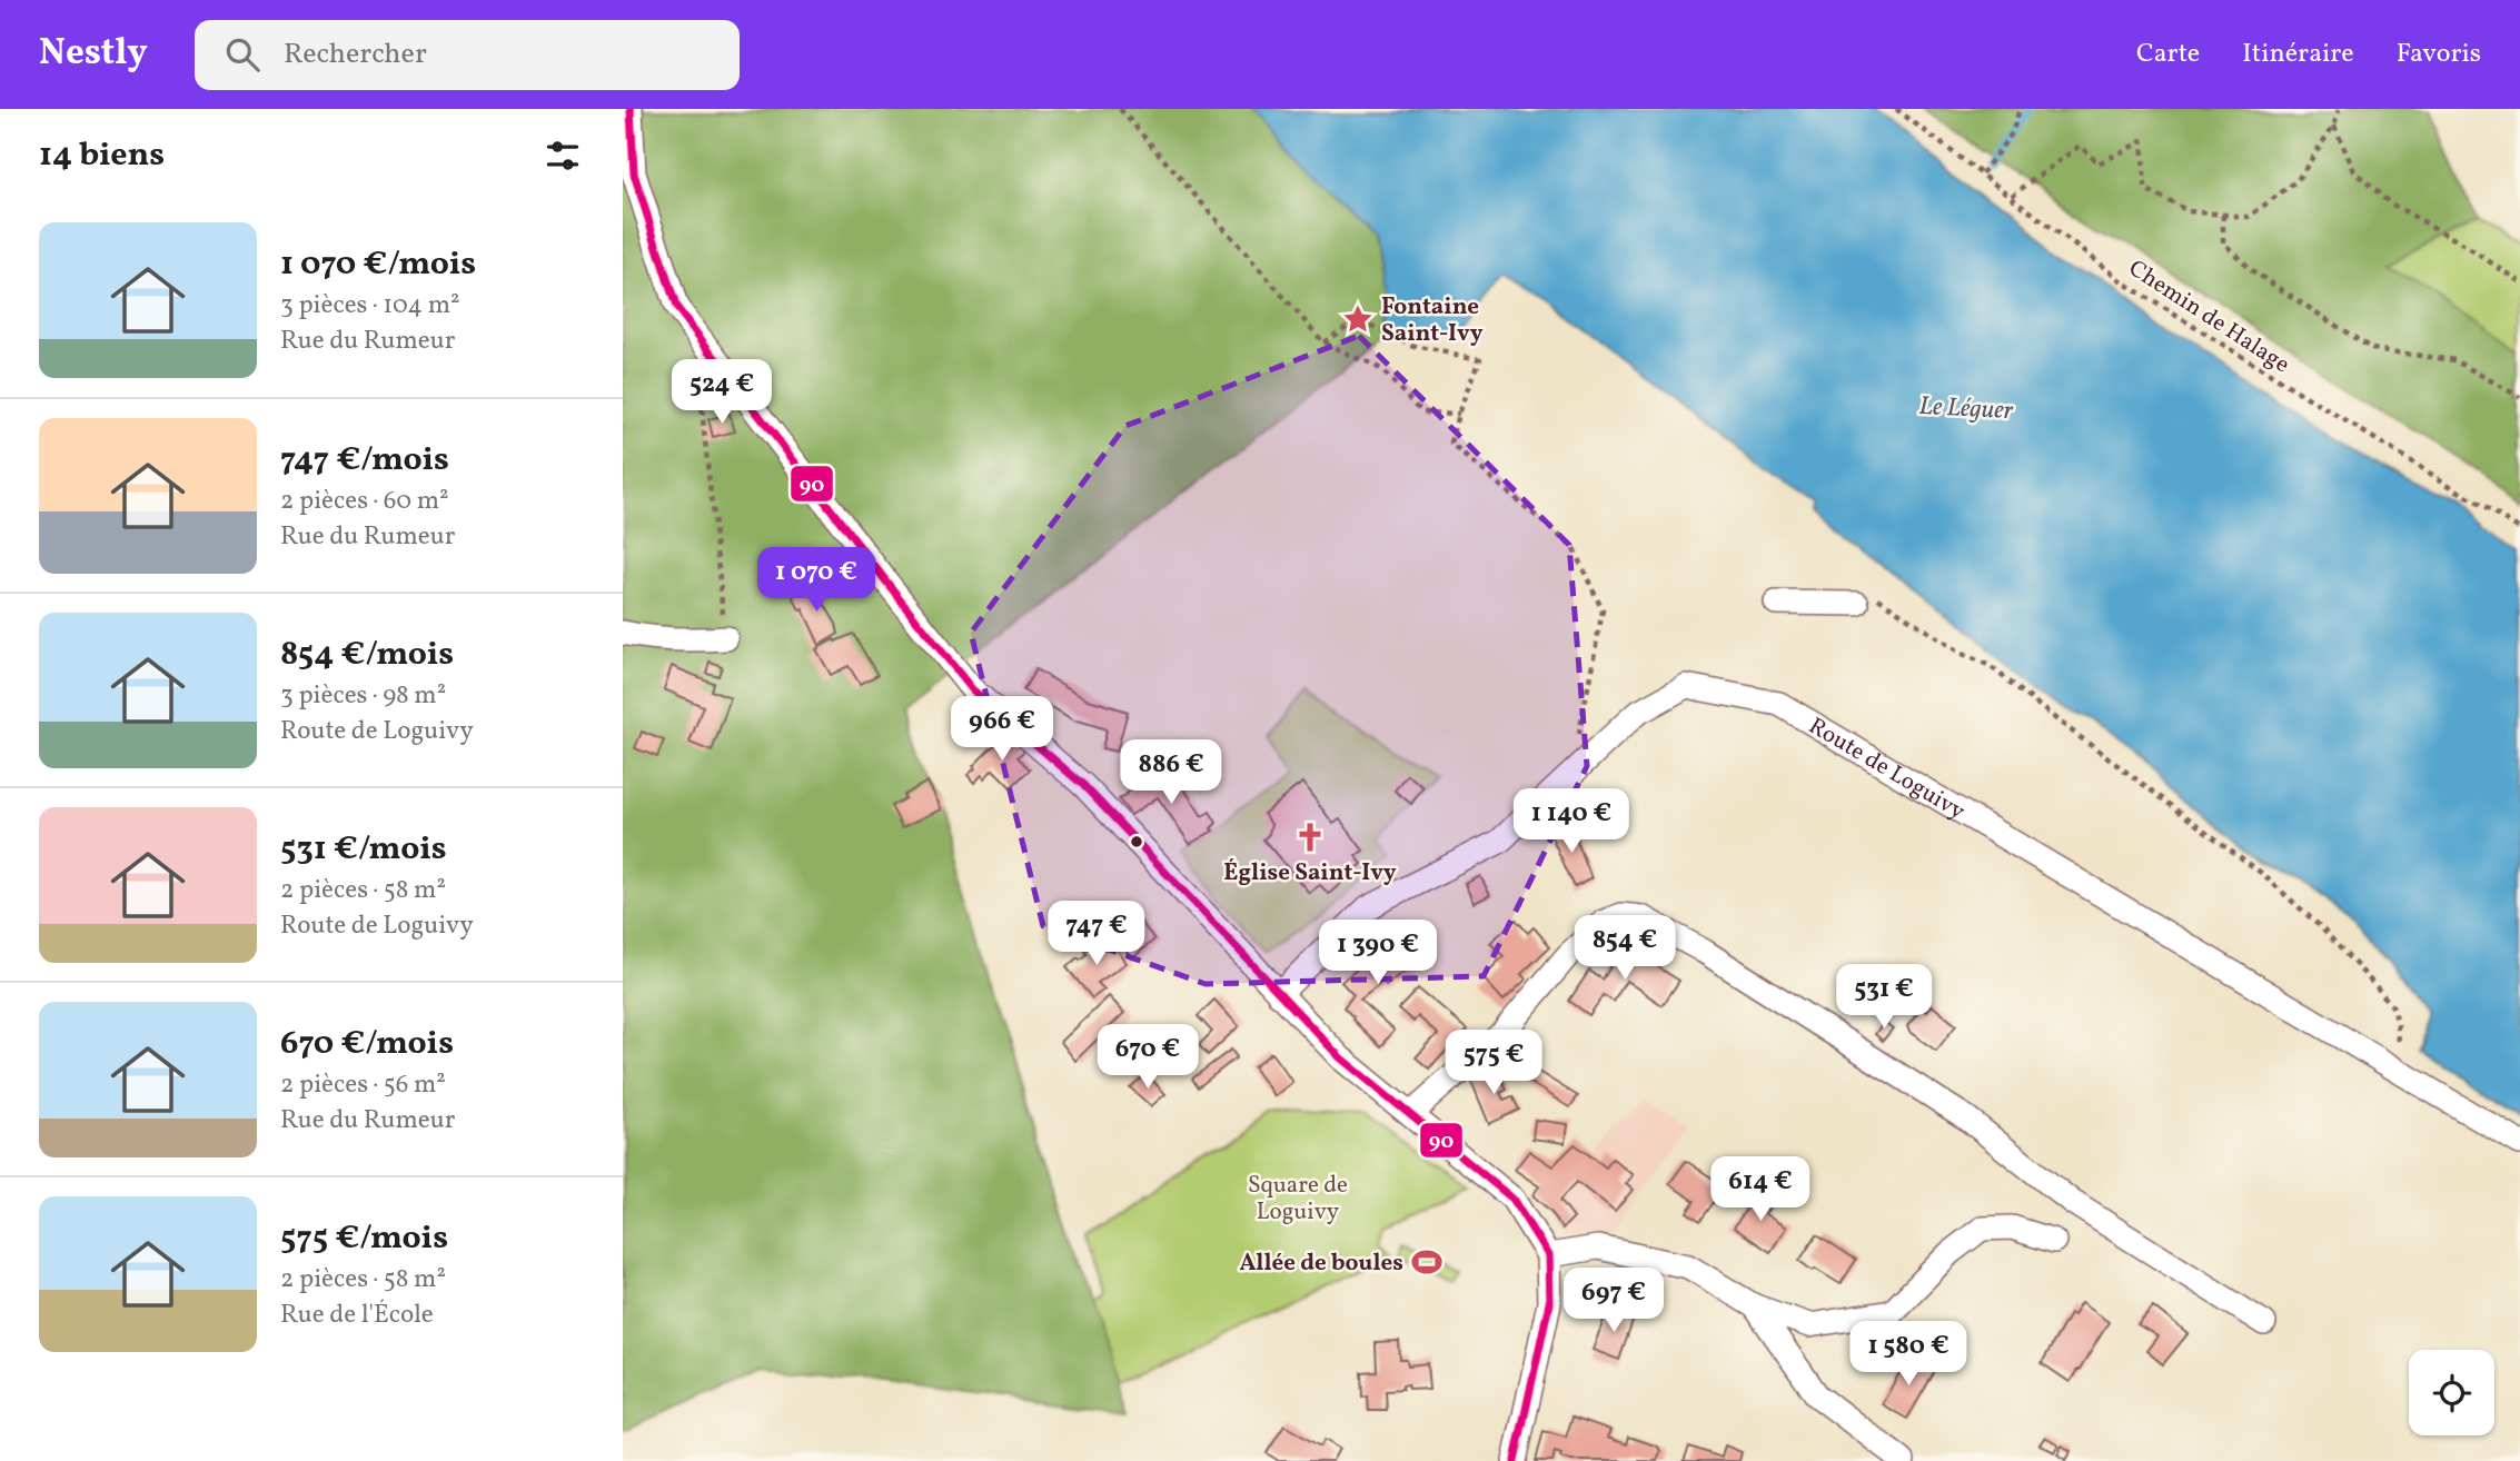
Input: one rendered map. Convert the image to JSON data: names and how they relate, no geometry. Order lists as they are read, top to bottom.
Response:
{
  "streets": {
    "street": ["Route de Loguivy"],
    "path": ["Chemin de Halage"]
  },
  "water": ["Le Léguer"],
  "parks": ["Square de Loguivy"],
  "places": {
    "place": ["Fontaine Saint-Ivy"],
    "church": ["Église Saint-Ivy"],
    "sports": ["Allée de boules"]
  },
  "lines": ["transit line 90"],
  "page": {
    "header": "Nestly",
    "search": "Rechercher",
    "nav": ["Carte", "Itinéraire", "Favoris"],
    "heading": "14 biens",
    "list": [
      {
        "name": "1 070 €/mois",
        "note": "3 pièces · 104 m² · Rue du Rumeur"
      },
      {
        "name": "747 €/mois",
        "note": "2 pièces · 60 m² · Rue du Rumeur"
      },
      {
        "name": "854 €/mois",
        "note": "3 pièces · 98 m² · Route de Loguivy"
      },
      {
        "name": "531 €/mois",
        "note": "2 pièces · 58 m² · Route de Loguivy"
      },
      {
        "name": "670 €/mois",
        "note": "2 pièces · 56 m² · Rue du Rumeur"
      },
      {
        "name": "575 €/mois",
        "note": "2 pièces · 58 m² · Rue de l'École"
      }
    ],
    "price": [
      "524 €",
      "1 070 €",
      "966 €",
      "886 €",
      "1 140 €",
      "747 €",
      "854 €",
      "1 390 €",
      "531 €",
      "670 €",
      "575 €",
      "614 €",
      "697 €",
      "1 580 €"
    ]
  }
}
